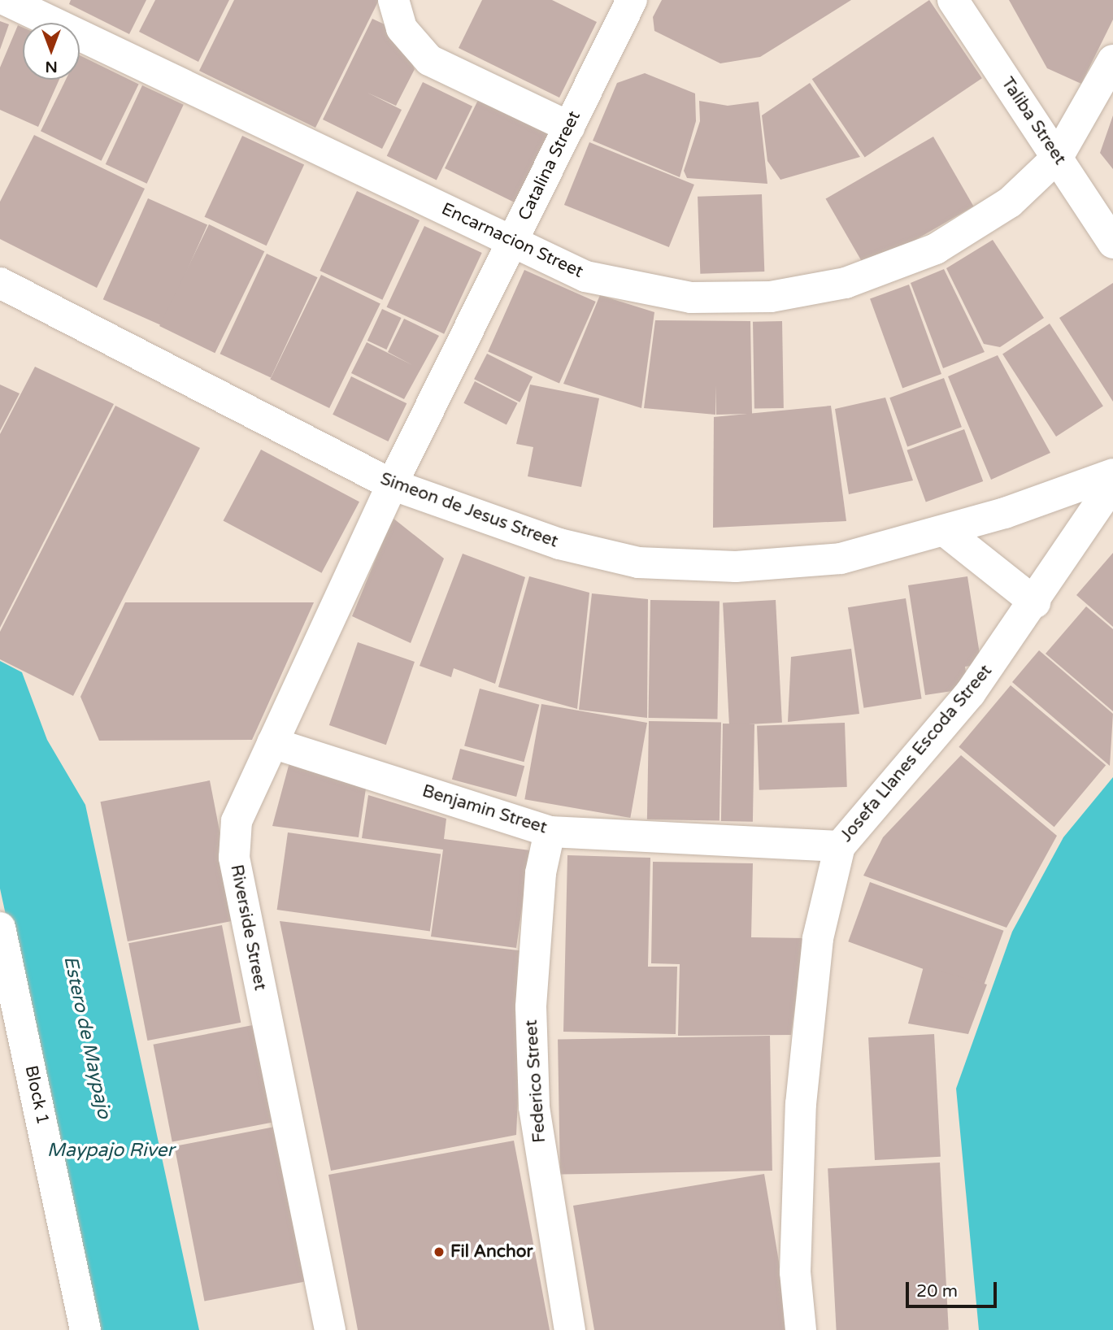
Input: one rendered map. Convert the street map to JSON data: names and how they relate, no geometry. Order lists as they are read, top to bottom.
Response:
{
  "streets": {
    "street": [
      "Taliba Street",
      "Catalina Street",
      "Encarnacion Street",
      "Simeon de Jesus Street",
      "Josefa Llanes Escoda Street",
      "Benjamin Street",
      "Riverside Street",
      "Federico Street",
      "Block 1"
    ]
  },
  "crossings": [
    ["Taliba Street", "Encarnacion Street"],
    ["Catalina Street", "Encarnacion Street"],
    ["Catalina Street", "Simeon de Jesus Street"],
    ["Catalina Street", "Riverside Street"],
    ["Simeon de Jesus Street", "Riverside Street"],
    ["Josefa Llanes Escoda Street", "Benjamin Street"],
    ["Benjamin Street", "Riverside Street"],
    ["Benjamin Street", "Federico Street"]
  ],
  "water": ["Estero de Maypajo", "Maypajo River"],
  "places": ["Fil Anchor"],
  "scale_bar": "20 m",
  "north": "bottom"
}
